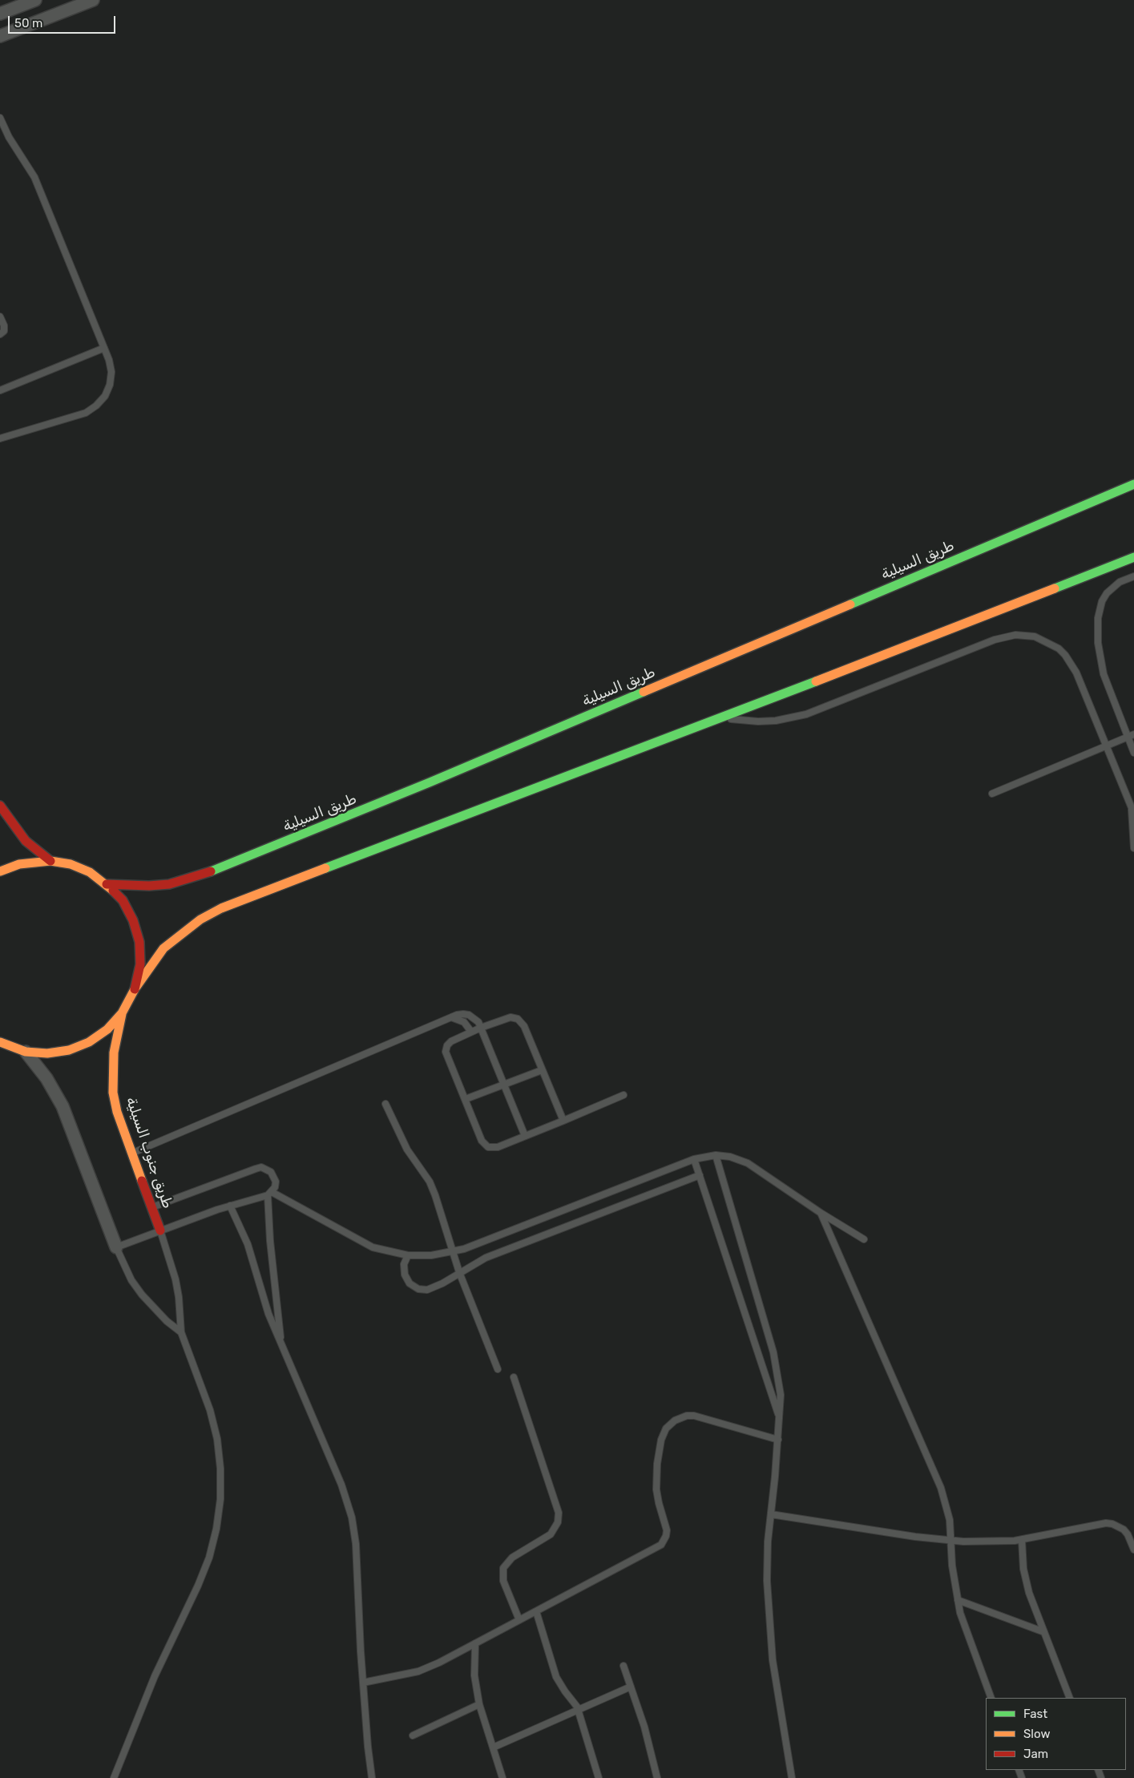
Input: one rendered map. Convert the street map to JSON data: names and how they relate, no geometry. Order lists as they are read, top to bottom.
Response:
{
  "streets": {
    "main road": ["طريق السيلية", "طريق جنوب السيلية"]
  },
  "legend": ["Fast", "Slow", "Jam"],
  "scale_bar": "50 m"
}
